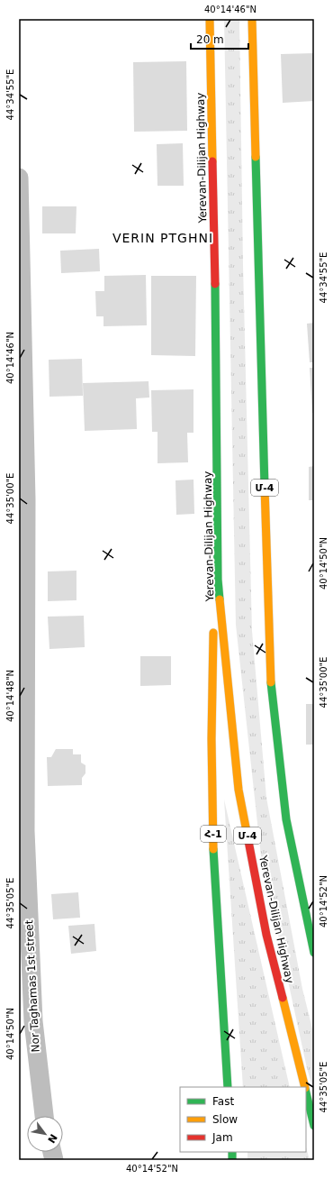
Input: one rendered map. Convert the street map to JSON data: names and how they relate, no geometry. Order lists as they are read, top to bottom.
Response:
{
  "streets": {
    "highway": ["Yerevan-Dilijan Highway", "Մ-4", "Հ-1"],
    "street": ["Nor Taghamas 1st street"]
  },
  "crossings": [
    ["Yerevan-Dilijan Highway", "Հ-1"]
  ],
  "districts": ["VERIN PTGHNI"],
  "legend": ["Fast", "Slow", "Jam"],
  "scale_bar": "20 m",
  "north": "bottom right",
  "coordinates": [
    "40°14'46\"N",
    "44°34'55\"E",
    "44°35'00\"E",
    "40°14'50\"N",
    "40°14'48\"N",
    "40°14'52\"N",
    "44°35'05\"E"
  ]
}
